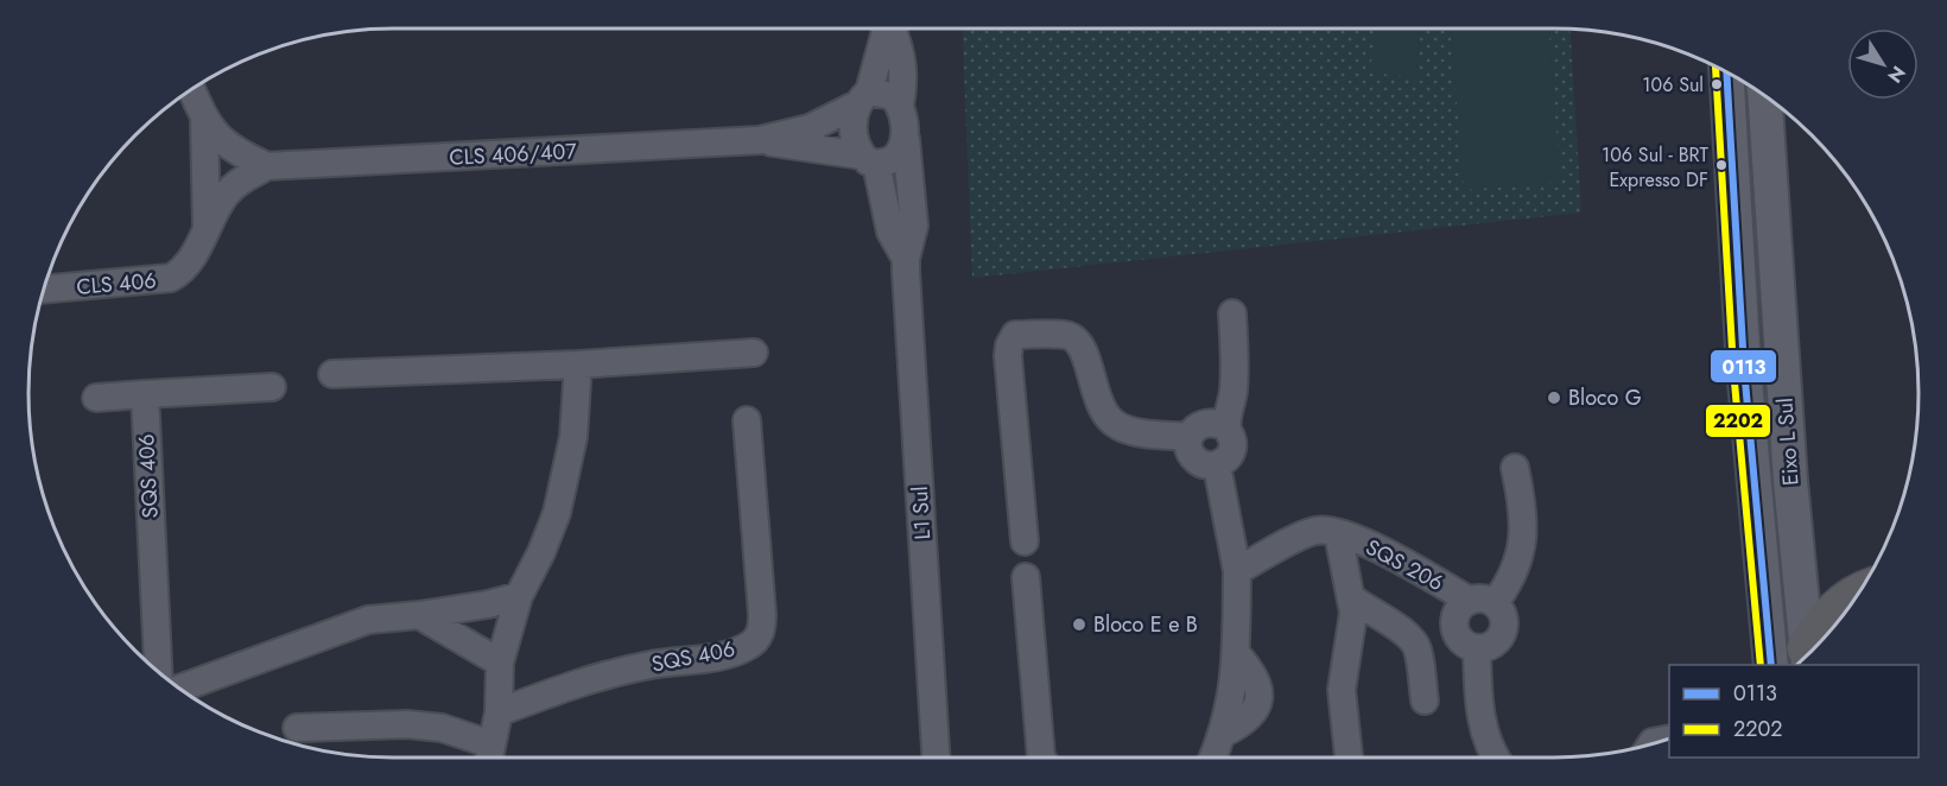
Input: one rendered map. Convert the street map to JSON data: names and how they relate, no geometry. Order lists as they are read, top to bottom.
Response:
{
  "streets": {
    "main road": ["Eixo L Sul"],
    "street": [
      "CLS 406/407",
      "CLS 406",
      "SQS 406",
      "L1 Sul",
      "SQS 206"
    ]
  },
  "crossings": [
    ["CLS 406/407", "CLS 406"],
    ["CLS 406/407", "L1 Sul"]
  ],
  "places": [
    "106 Sul",
    "106 Sul - BRT Expresso DF",
    "Bloco G",
    "Bloco E e B"
  ],
  "lines": ["transit line 2202", "transit line 0113"],
  "legend": ["0113", "2202"],
  "north": "bottom right"
}
